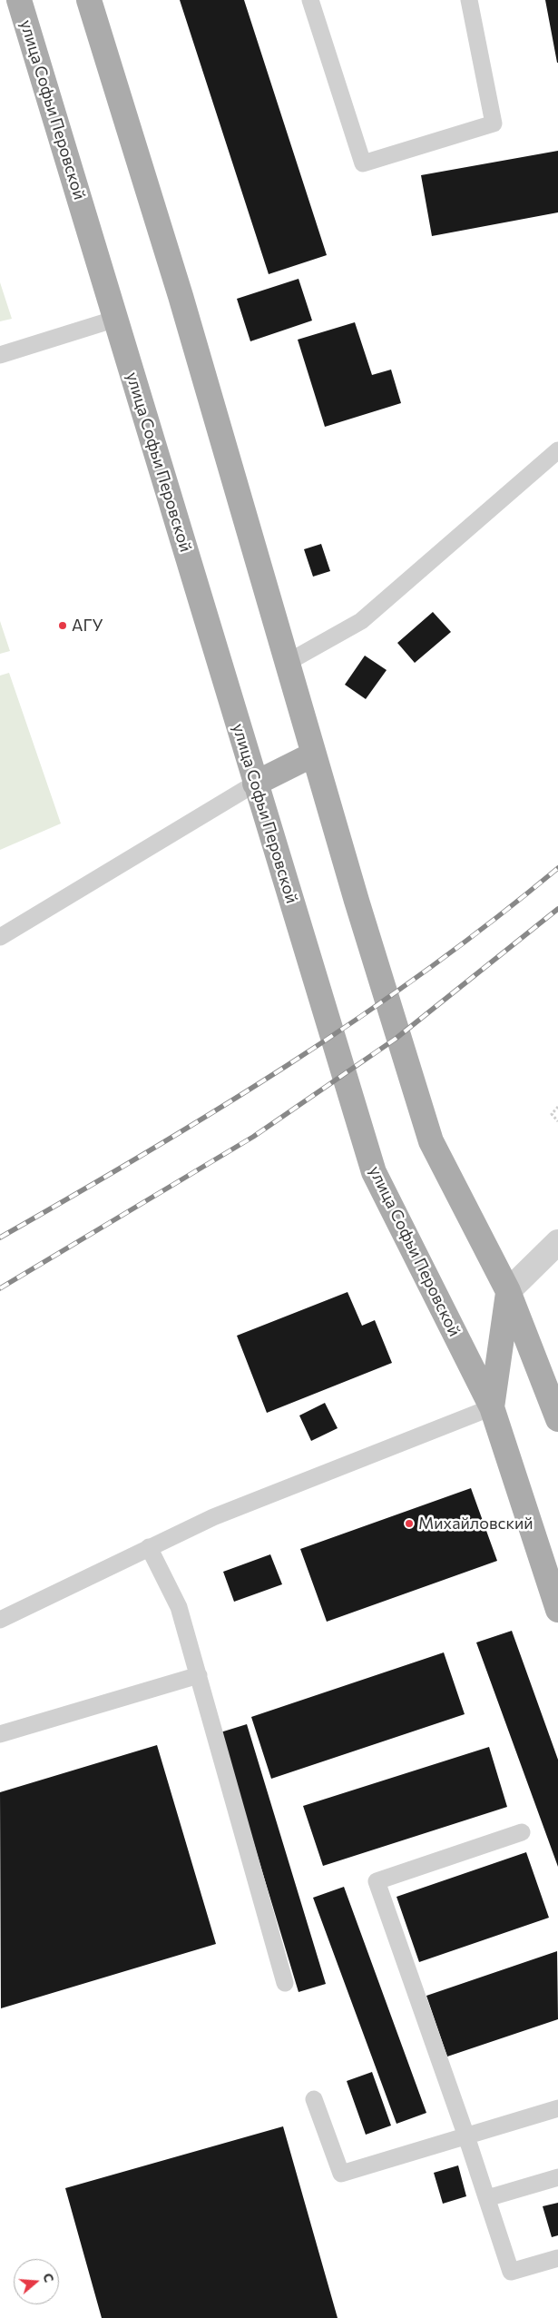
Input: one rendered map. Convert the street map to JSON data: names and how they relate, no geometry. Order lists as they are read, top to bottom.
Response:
{
  "streets": {
    "main road": ["улица Софьи Перовской"]
  },
  "places": ["АГУ", "Михайловский"],
  "north": "right"
}
